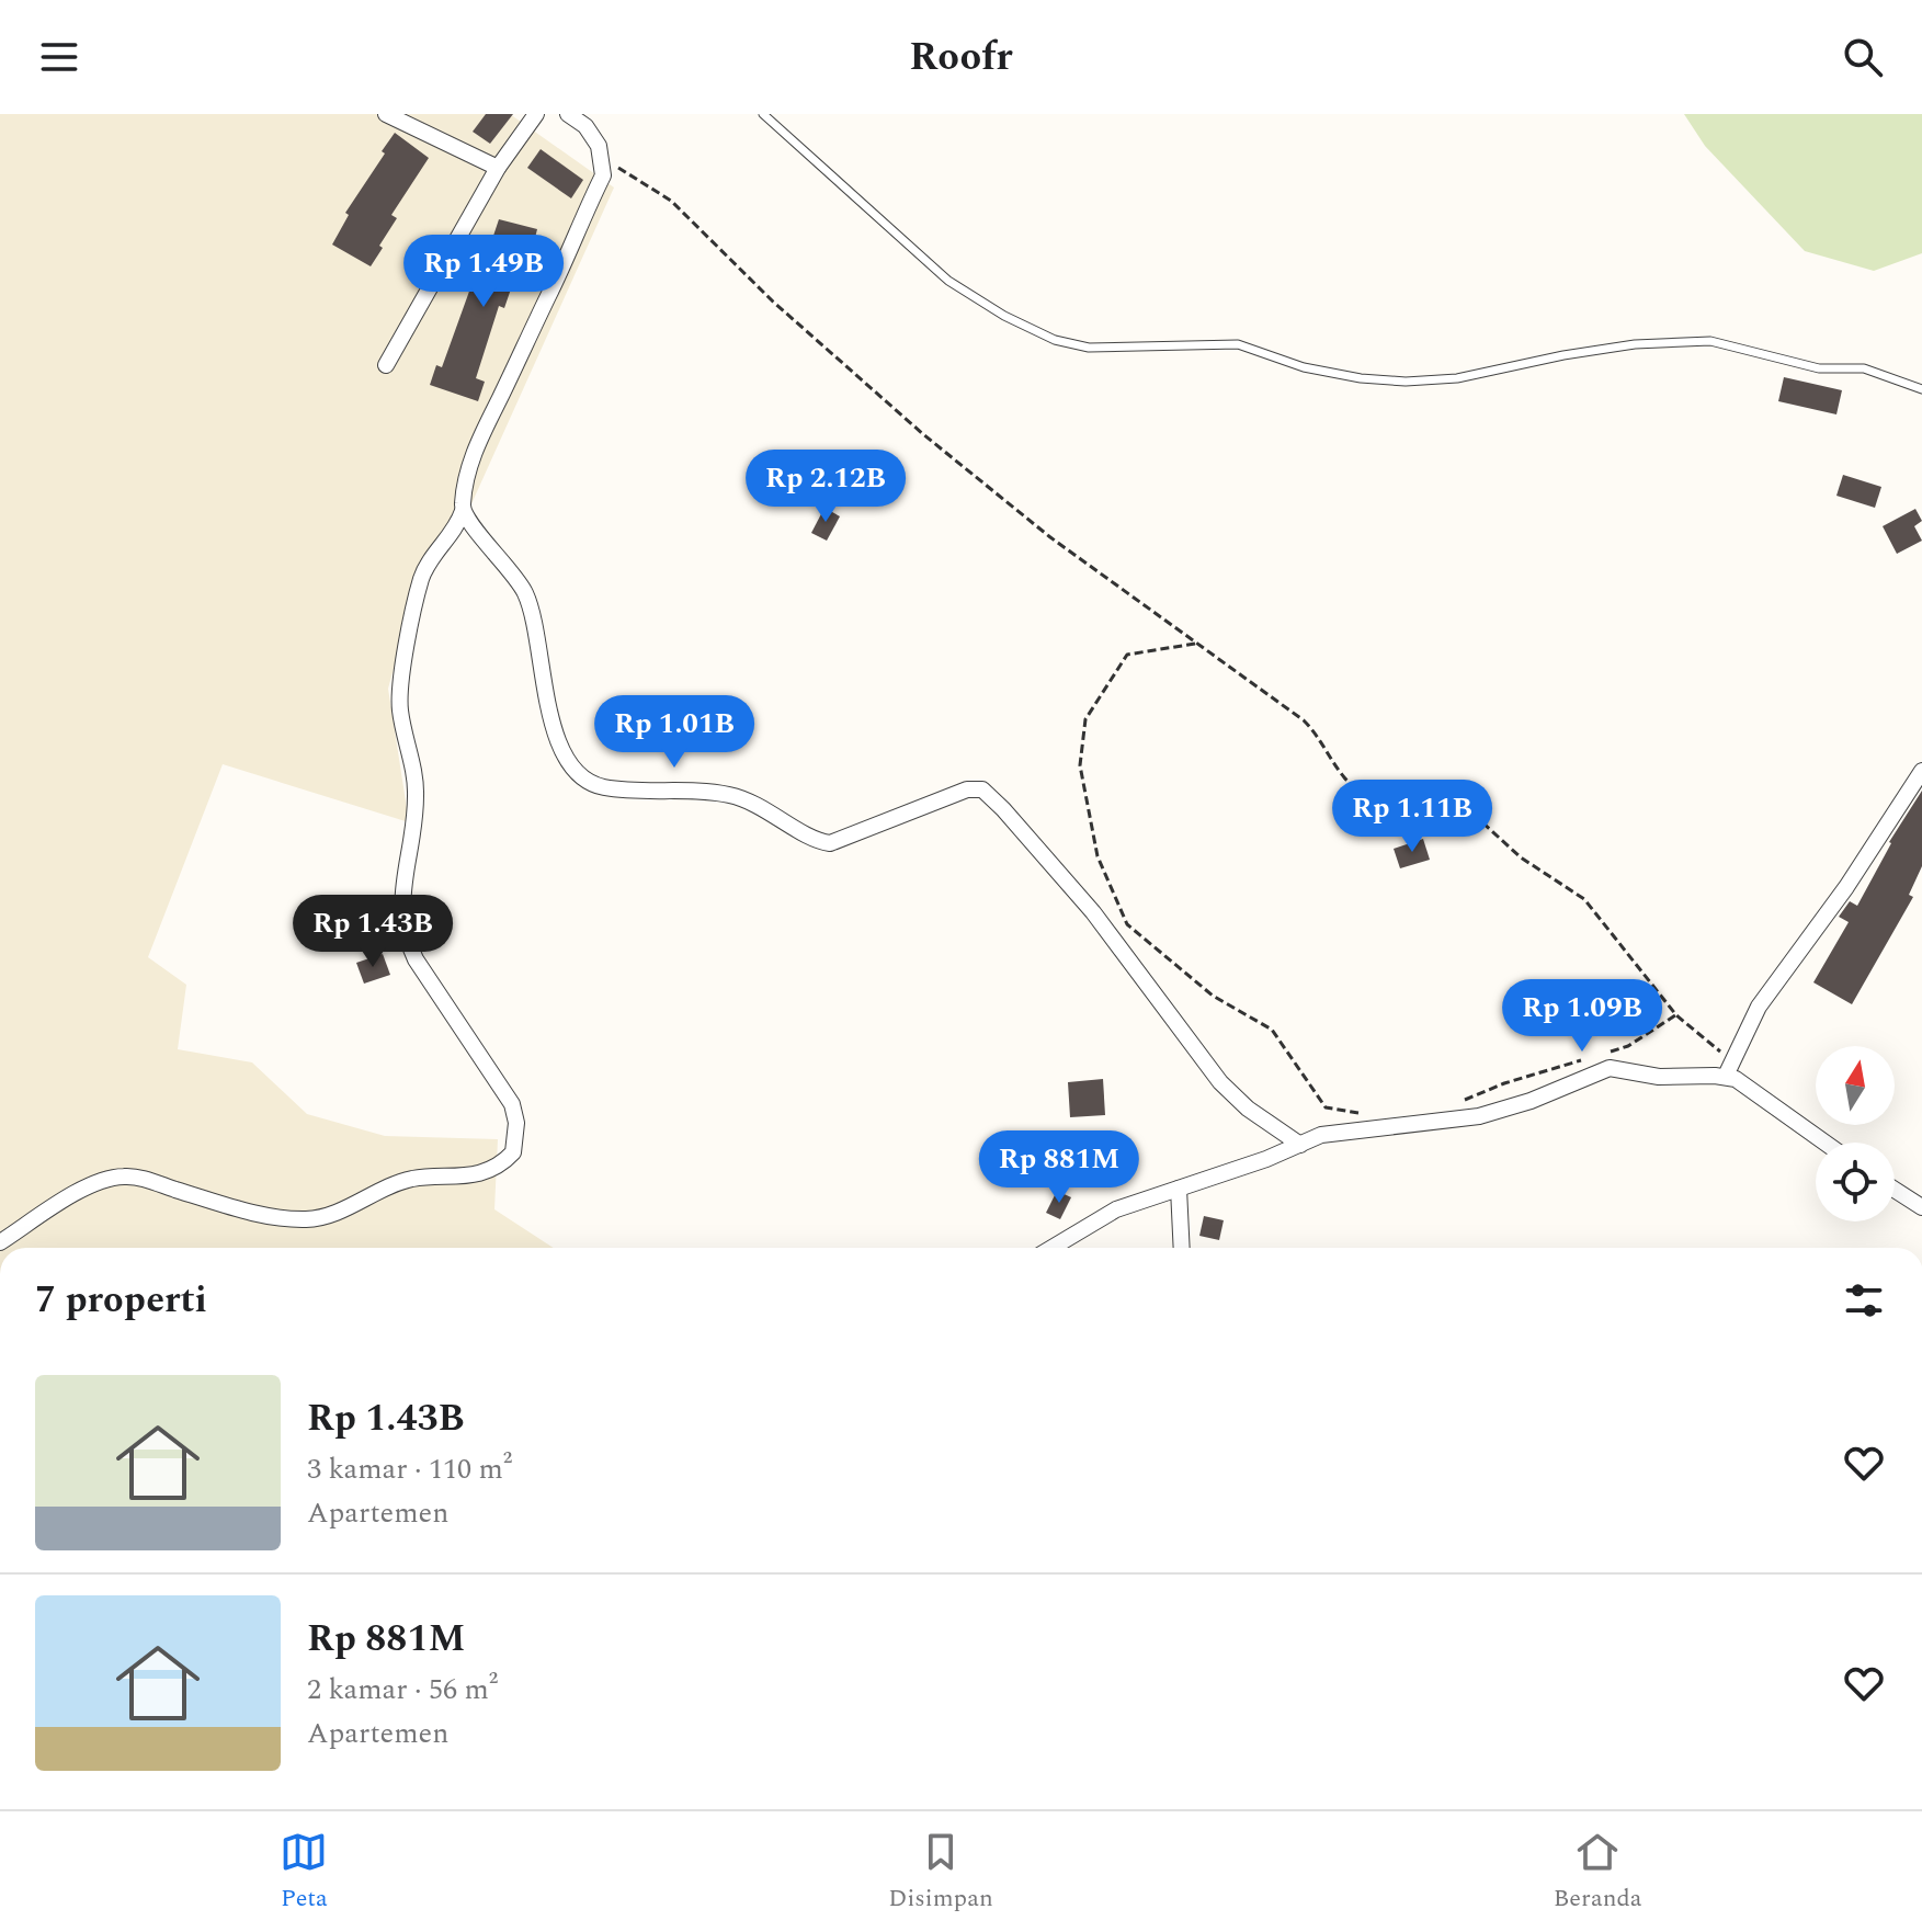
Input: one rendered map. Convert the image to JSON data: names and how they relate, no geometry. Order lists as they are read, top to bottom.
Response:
{
  "north": "top",
  "page": {
    "header": "Roofr",
    "price": [
      "Rp 1.49B",
      "Rp 2.12B",
      "Rp 1.01B",
      "Rp 1.11B",
      "Rp 1.43B",
      "Rp 1.09B",
      "Rp 881M"
    ],
    "heading": "7 properti",
    "list": [
      {
        "name": "Rp 1.43B",
        "note": "3 kamar · 110 m² · Apartemen"
      },
      {
        "name": "Rp 881M",
        "note": "2 kamar · 56 m² · Apartemen"
      }
    ],
    "tabs": ["Peta", "Disimpan", "Beranda"]
  }
}
